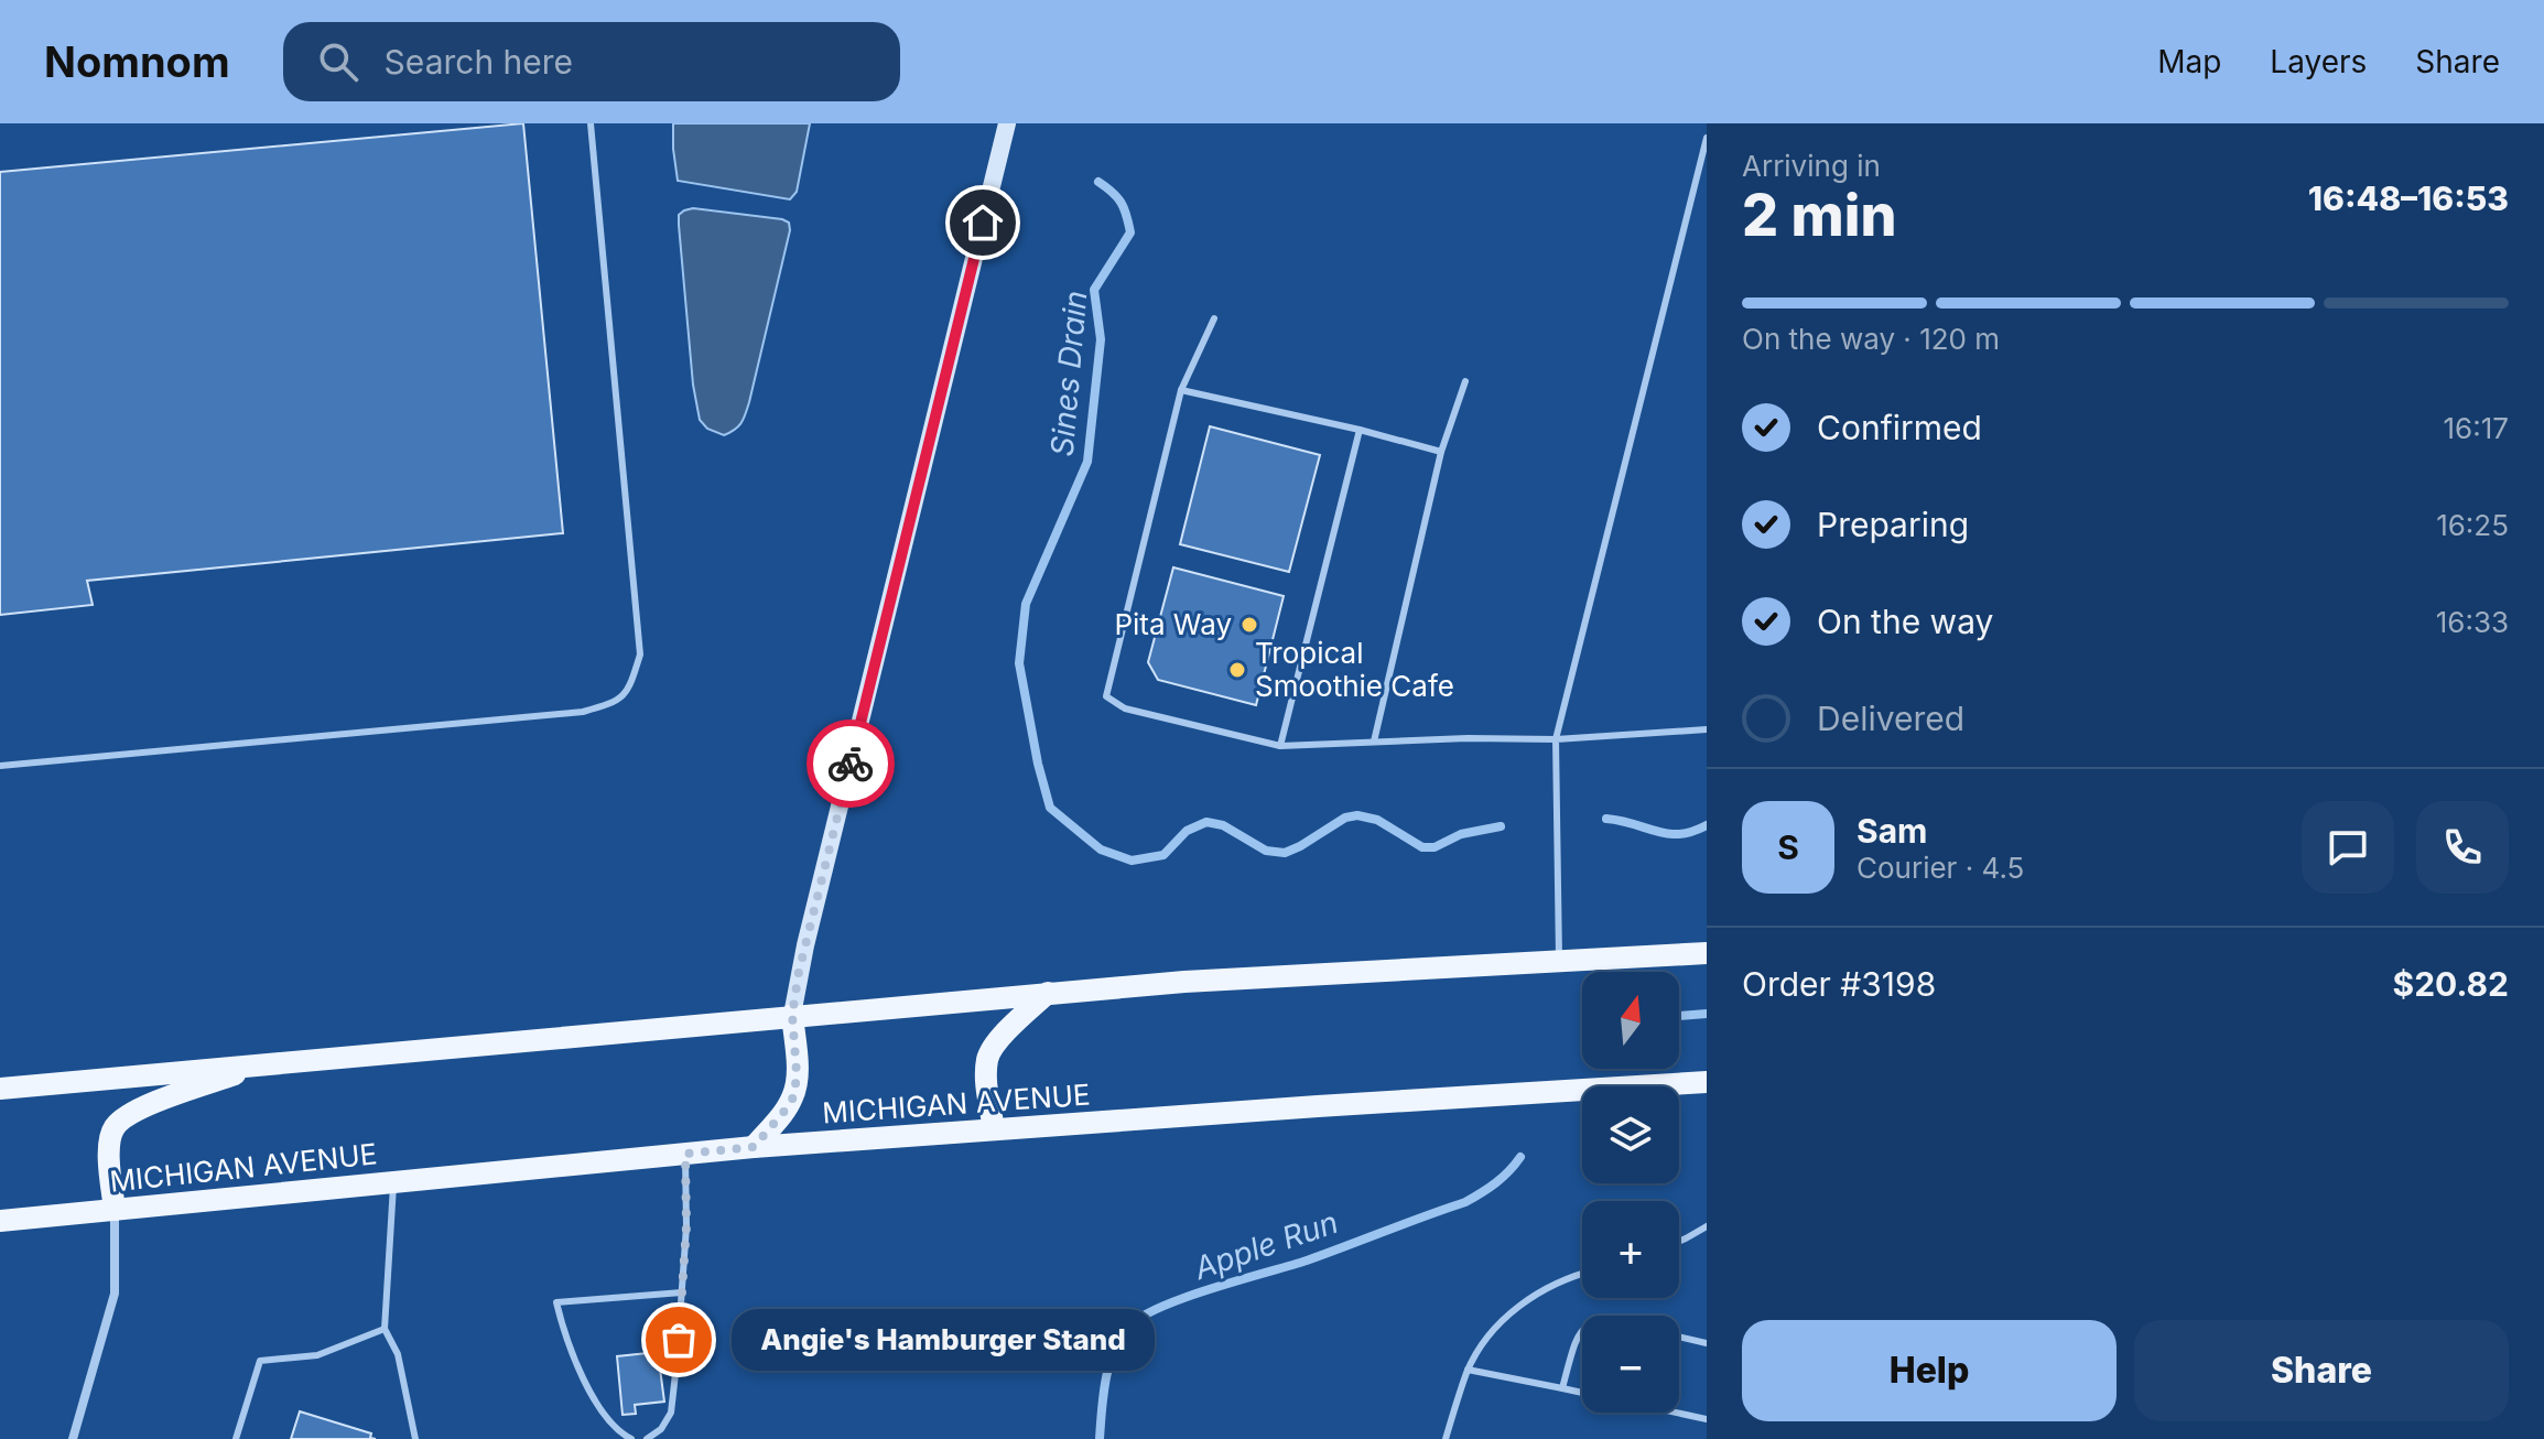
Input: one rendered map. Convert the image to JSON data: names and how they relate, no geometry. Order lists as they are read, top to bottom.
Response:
{
  "streets": {
    "main road": ["MICHIGAN AVENUE"]
  },
  "water": ["Sines Drain", "Apple Run"],
  "places": ["Pita Way", "Tropical Smoothie Cafe", "Angie's Hamburger Stand"],
  "north": "top",
  "page": {
    "header": "Nomnom",
    "search": "Search here",
    "nav": ["Map", "Layers", "Share"],
    "heading": ["2 min", "Arriving in", "16:48–16:53"],
    "panel": [
      "Sam",
      "Courier · 4.5",
      "Order #3198",
      "$20.82"
    ],
    "bar": "On the way · 120 m",
    "list": [
      ["Confirmed", "16:17"],
      ["Preparing", "16:25"],
      ["On the way", "16:33"],
      "Delivered"
    ],
    "round": "S",
    "map_buttons": ["+", "−"],
    "buttons": ["Help", "Share"],
    "bubble": "Angie's Hamburger Stand"
  }
}
